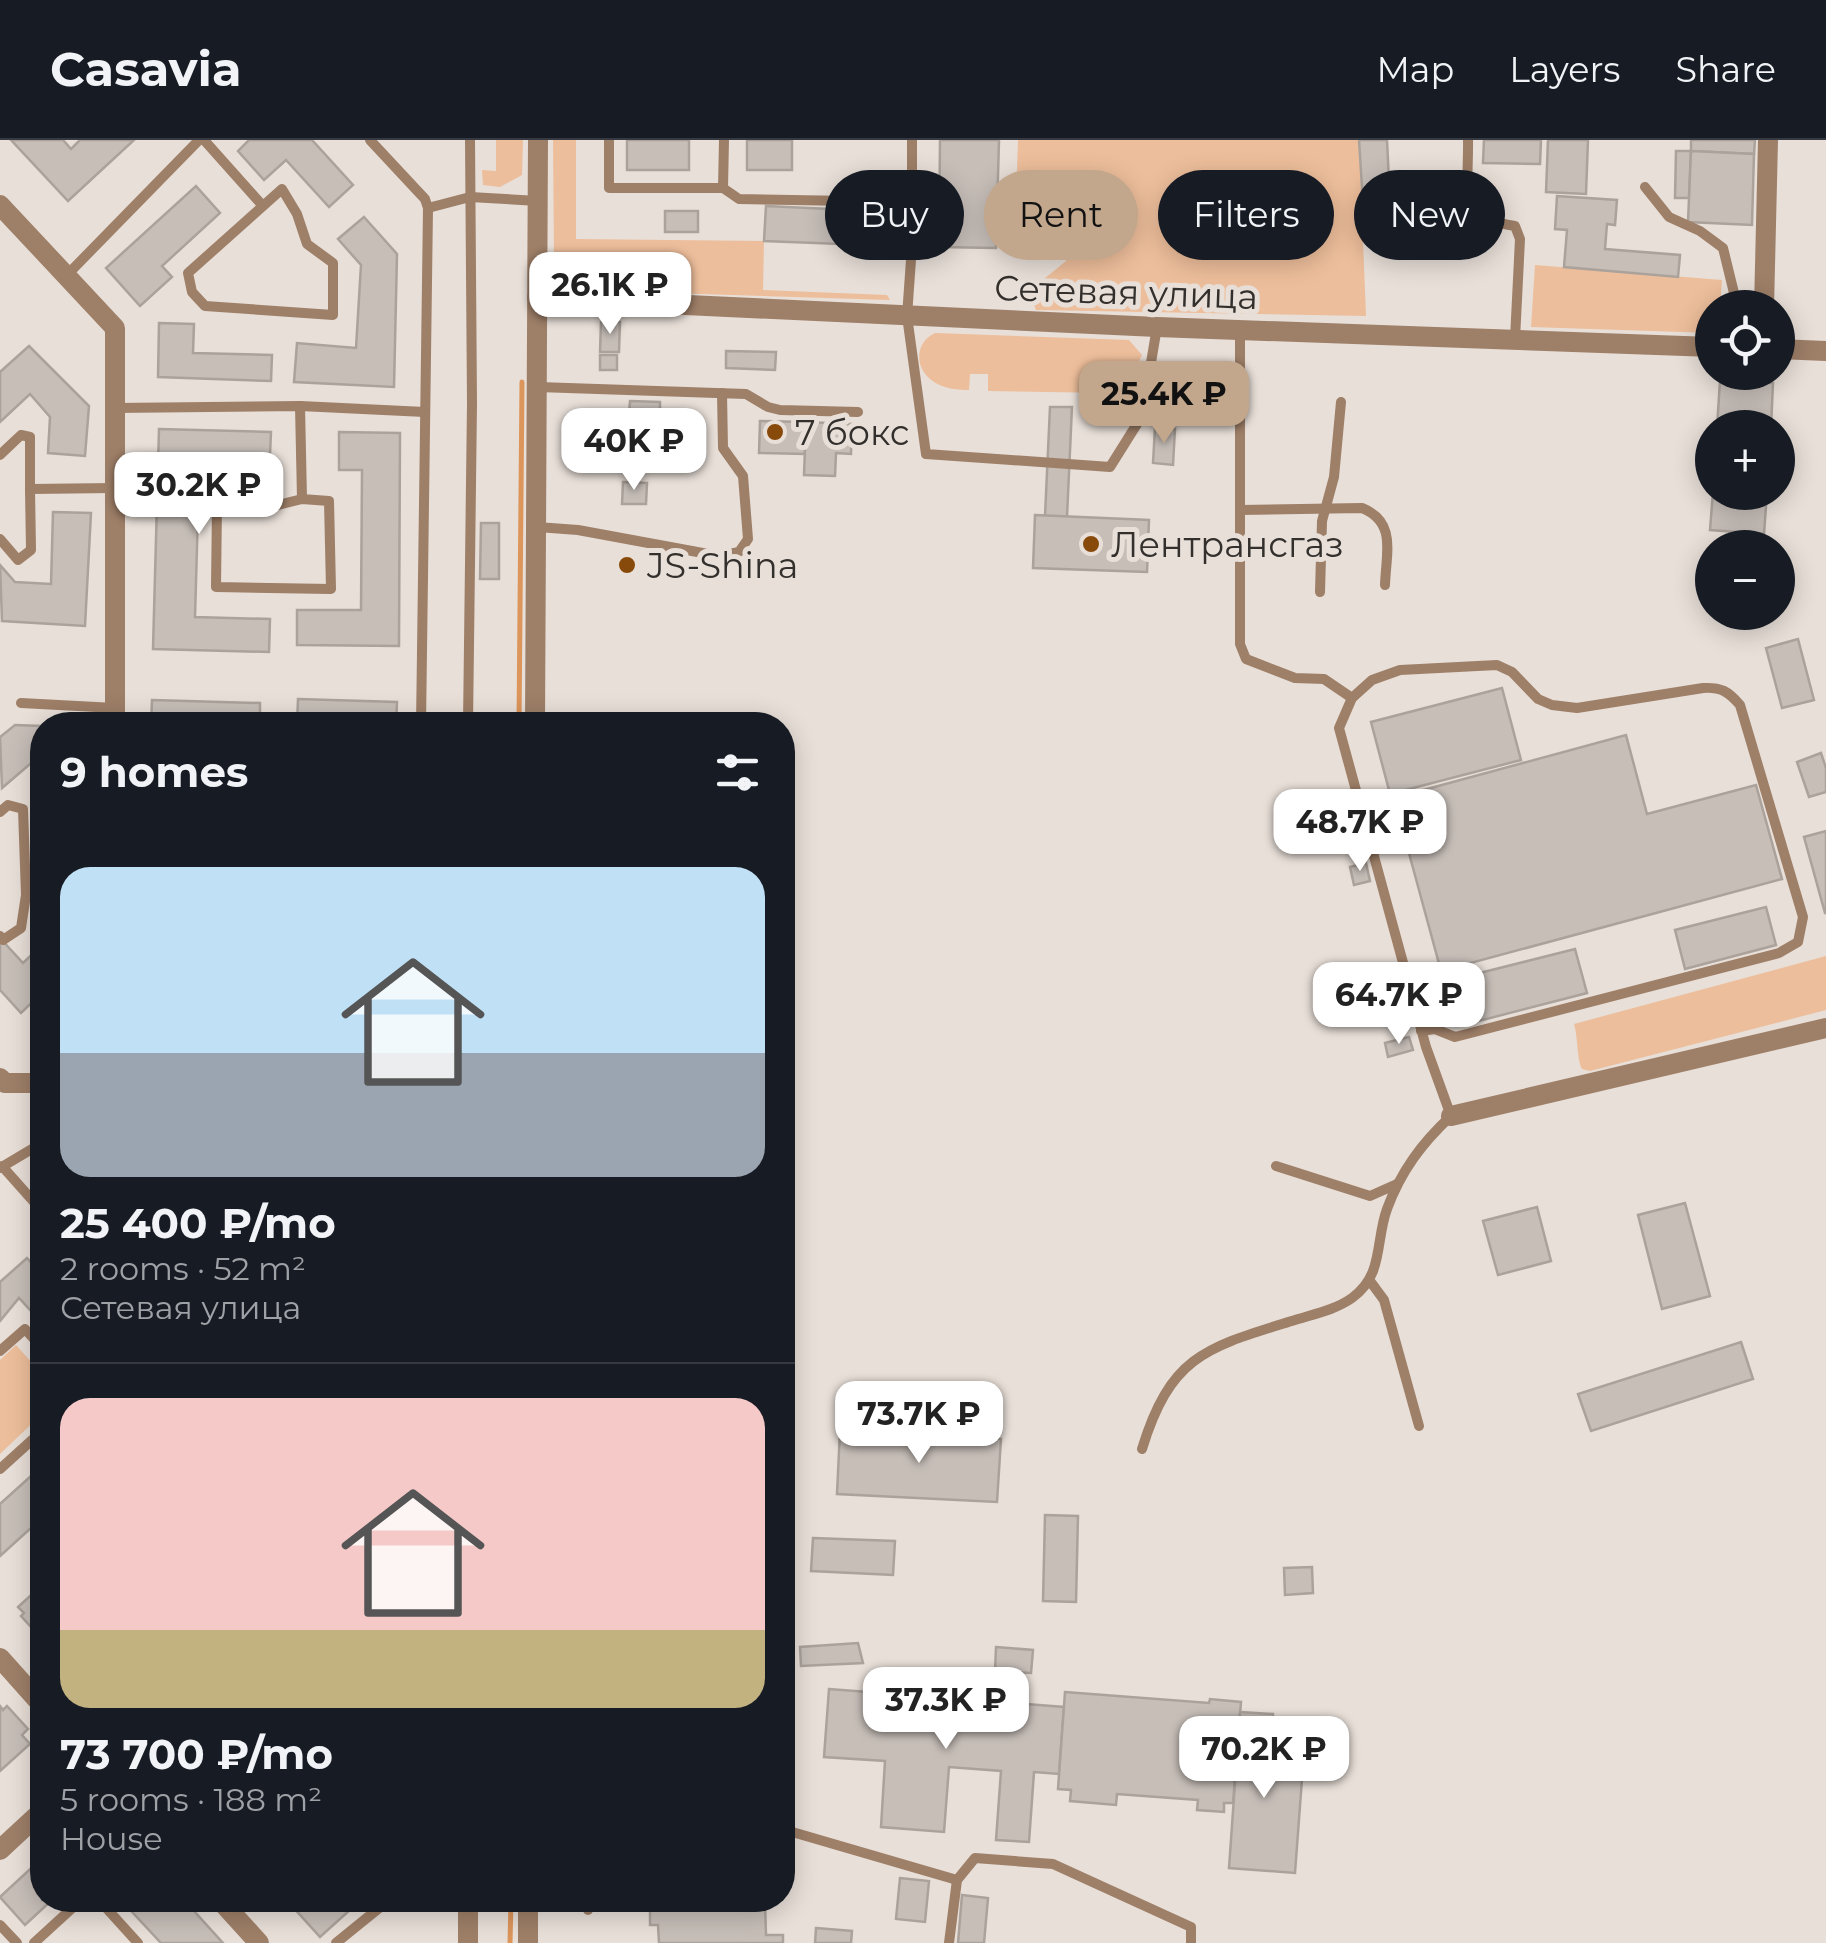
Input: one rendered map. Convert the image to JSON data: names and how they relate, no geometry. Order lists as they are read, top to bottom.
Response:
{
  "streets": {
    "street": ["Сетевая улица"]
  },
  "places": ["7 бокс", "Лентрансгаз", "JS-Shina"],
  "page": {
    "header": "Casavia",
    "nav": ["Map", "Layers", "Share"],
    "chip": [
      "Buy",
      "Rent",
      "Filters",
      "New"
    ],
    "price": [
      "26.1K ₽",
      "25.4K ₽",
      "40K ₽",
      "30.2K ₽",
      "48.7K ₽",
      "64.7K ₽",
      "73.7K ₽",
      "37.3K ₽",
      "70.2K ₽"
    ],
    "map_buttons": ["+", "−"],
    "heading": "9 homes",
    "list": [
      {
        "name": "25 400 ₽/mo",
        "note": "2 rooms · 52 m² · Сетевая улица"
      },
      {
        "name": "73 700 ₽/mo",
        "note": "5 rooms · 188 m² · House"
      }
    ]
  }
}
